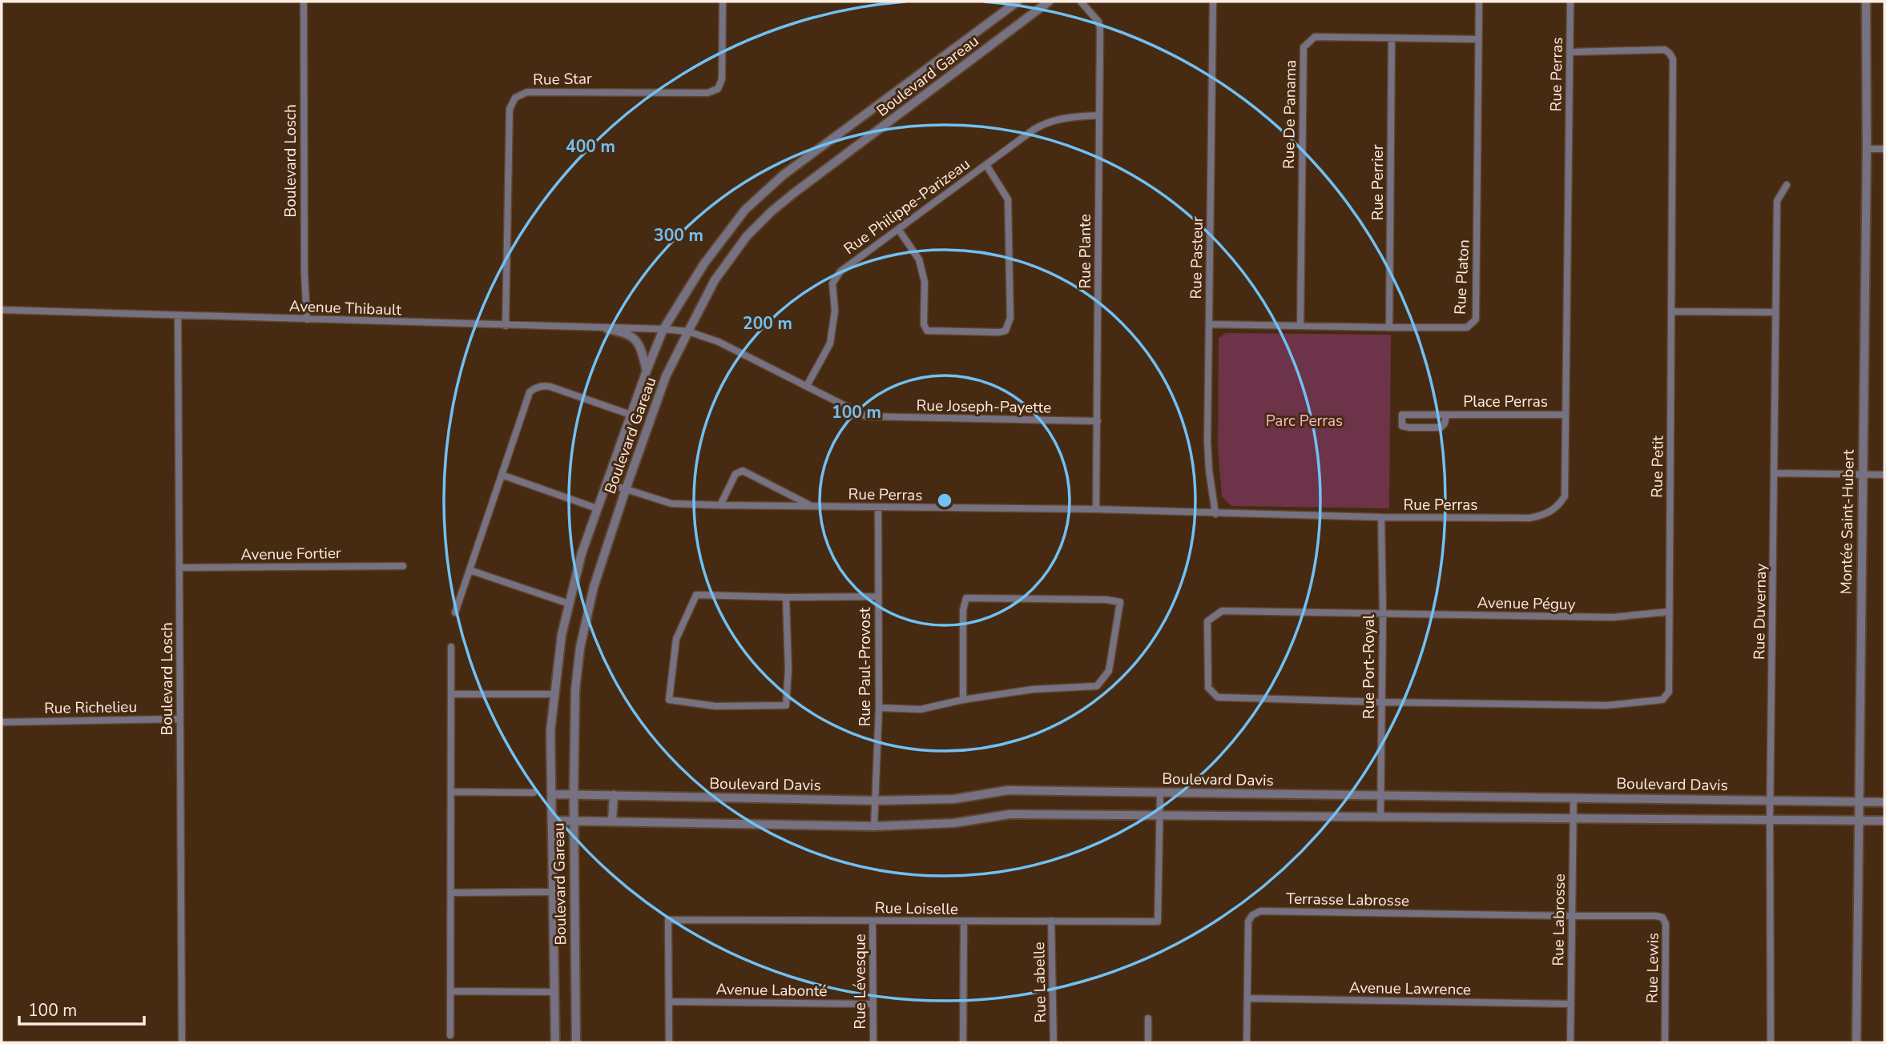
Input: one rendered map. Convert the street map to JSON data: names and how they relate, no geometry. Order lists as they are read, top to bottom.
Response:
{
  "streets": {
    "street": [
      "Rue Perras",
      "Boulevard Gareau",
      "Rue Star",
      "Rue De Panama",
      "Boulevard Losch",
      "Rue Perrier",
      "Rue Philippe-Parizeau",
      "Rue Plante",
      "Rue Pasteur",
      "Rue Platon",
      "Avenue Thibault",
      "Place Perras",
      "Rue Joseph-Payette",
      "Rue Petit",
      "Montée Saint-Hubert",
      "Avenue Fortier",
      "Avenue Péguy",
      "Rue Duvernay",
      "Rue Paul-Provost",
      "Rue Port-Royal",
      "Rue Richelieu",
      "Boulevard Davis",
      "Terrasse Labrosse",
      "Rue Loiselle",
      "Rue Labrosse",
      "Rue Lewis",
      "Rue Lévesque",
      "Rue Labelle",
      "Avenue Lawrence",
      "Avenue Labonté"
    ]
  },
  "crossings": [
    ["Rue Perras", "Boulevard Gareau"],
    ["Rue Perras", "Rue Plante"],
    ["Rue Perras", "Rue Pasteur"],
    ["Rue Perras", "Place Perras"],
    ["Rue Perras", "Rue Petit"],
    ["Rue Perras", "Rue Paul-Provost"],
    ["Rue Perras", "Rue Port-Royal"],
    ["Boulevard Gareau", "Avenue Thibault"],
    ["Boulevard Gareau", "Rue Joseph-Payette"],
    ["Boulevard Gareau", "Boulevard Davis"],
    ["Rue Star", "Avenue Thibault"],
    ["Rue De Panama", "Rue Perrier"],
    ["Rue De Panama", "Rue Platon"],
    ["Boulevard Losch", "Avenue Thibault"],
    ["Boulevard Losch", "Avenue Fortier"],
    ["Boulevard Losch", "Rue Richelieu"],
    ["Rue Perrier", "Rue Platon"],
    ["Rue Philippe-Parizeau", "Rue Plante"],
    ["Rue Philippe-Parizeau", "Rue Joseph-Payette"],
    ["Rue Plante", "Rue Joseph-Payette"],
    ["Rue Pasteur", "Rue Platon"],
    ["Avenue Thibault", "Rue Joseph-Payette"],
    ["Rue Petit", "Avenue Péguy"],
    ["Rue Petit", "Rue Port-Royal"],
    ["Montée Saint-Hubert", "Boulevard Davis"],
    ["Avenue Péguy", "Rue Port-Royal"],
    ["Rue Duvernay", "Boulevard Davis"],
    ["Rue Paul-Provost", "Boulevard Davis"],
    ["Rue Port-Royal", "Boulevard Davis"],
    ["Boulevard Davis", "Rue Loiselle"],
    ["Boulevard Davis", "Rue Labrosse"],
    ["Terrasse Labrosse", "Rue Labrosse"],
    ["Terrasse Labrosse", "Rue Lewis"],
    ["Terrasse Labrosse", "Avenue Lawrence"],
    ["Rue Loiselle", "Rue Lévesque"],
    ["Rue Loiselle", "Rue Labelle"],
    ["Rue Loiselle", "Avenue Labonté"],
    ["Rue Labrosse", "Rue Lewis"],
    ["Rue Labrosse", "Avenue Lawrence"],
    ["Rue Lévesque", "Avenue Labonté"]
  ],
  "parks": ["Parc Perras"],
  "scale_bar": "100 m",
  "rings": [
    "400 m",
    "300 m",
    "200 m",
    "100 m"
  ]
}
